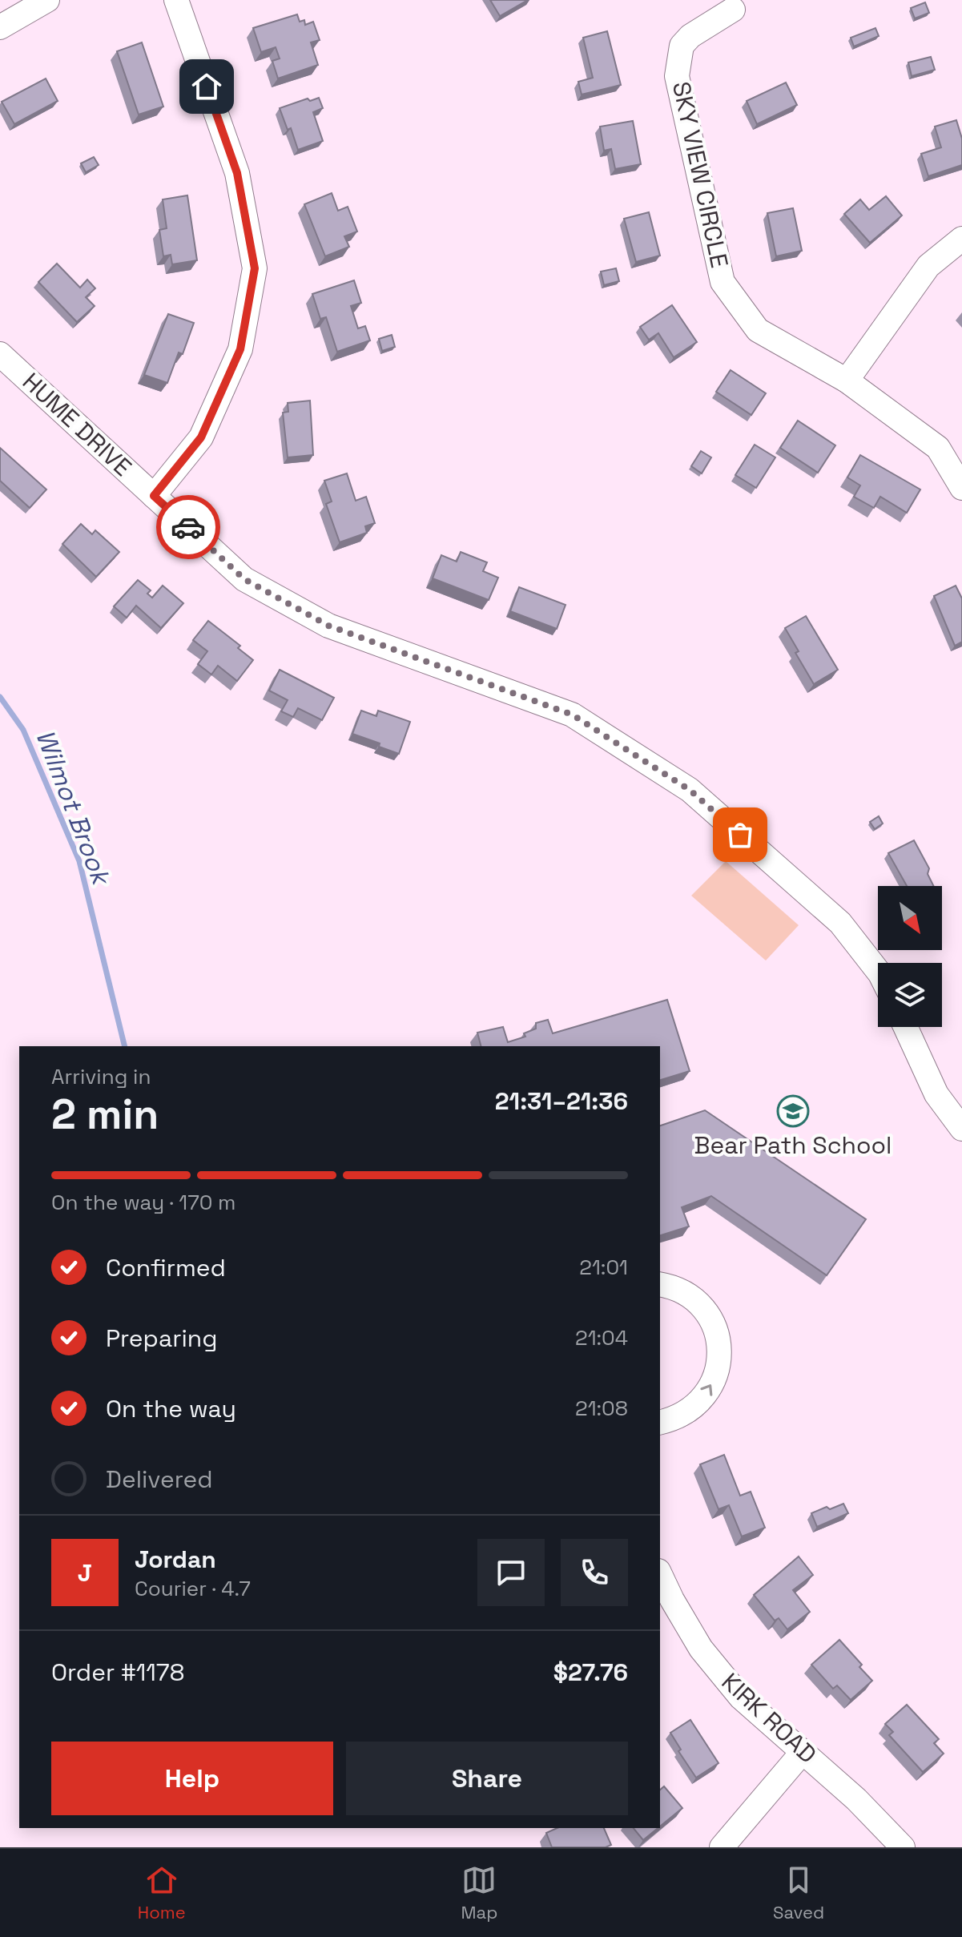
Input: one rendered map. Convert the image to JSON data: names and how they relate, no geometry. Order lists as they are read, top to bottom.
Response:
{
  "streets": {
    "street": ["SKY VIEW CIRCLE", "HUME DRIVE", "KIRK ROAD"]
  },
  "water": ["Wilmot Brook"],
  "places": {
    "school or university": ["Bear Path School"]
  },
  "north": "bottom right",
  "page": {
    "heading": ["2 min", "Arriving in", "21:31–21:36"],
    "panel": [
      "Jordan",
      "Courier · 4.7",
      "Order #1178",
      "$27.76"
    ],
    "bar": "On the way · 170 m",
    "list": [
      ["Confirmed", "21:01"],
      ["Preparing", "21:04"],
      ["On the way", "21:08"],
      "Delivered"
    ],
    "round": "J",
    "buttons": ["Help", "Share"],
    "tabs": ["Home", "Map", "Saved"]
  }
}
